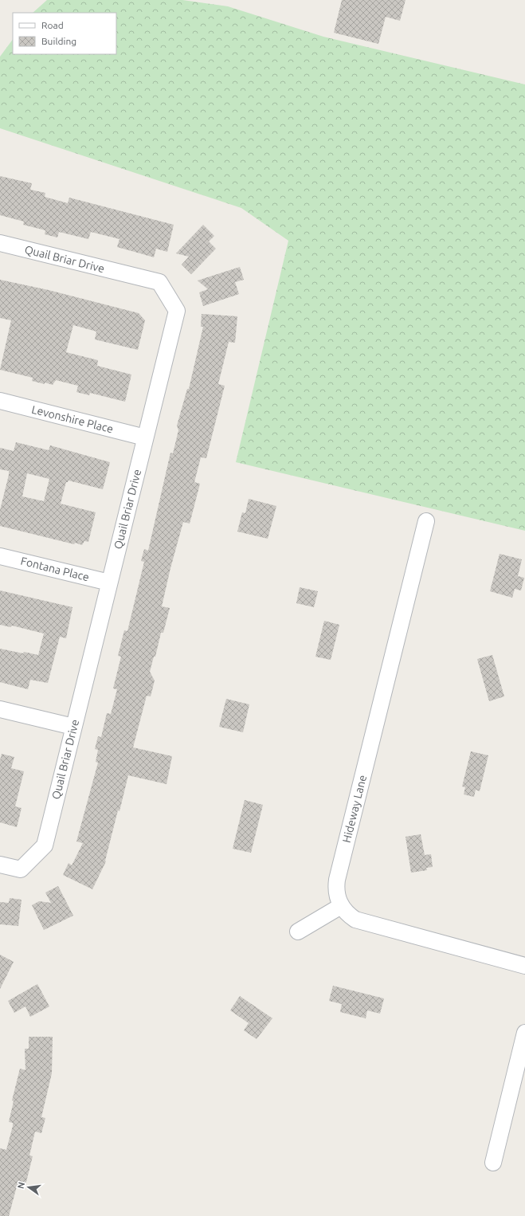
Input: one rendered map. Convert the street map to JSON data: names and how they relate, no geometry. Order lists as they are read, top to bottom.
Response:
{
  "streets": {
    "street": [
      "Quail Briar Drive",
      "Levonshire Place",
      "Fontana Place",
      "Hideway Lane"
    ]
  },
  "crossings": [
    ["Quail Briar Drive", "Levonshire Place"],
    ["Quail Briar Drive", "Fontana Place"]
  ],
  "legend": ["Road", "Building"],
  "north": "left"
}
